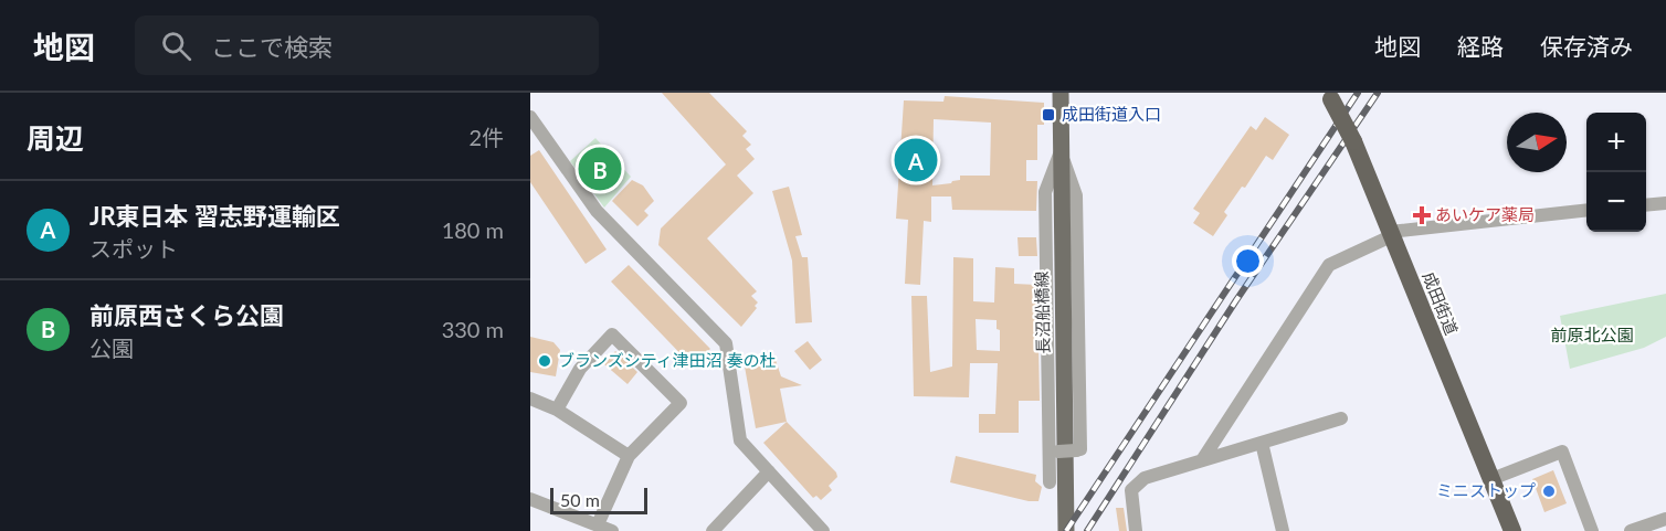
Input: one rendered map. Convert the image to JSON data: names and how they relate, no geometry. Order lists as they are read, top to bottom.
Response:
{
  "streets": {
    "highway": ["成田街道"],
    "main road": ["長沼船橋線"]
  },
  "parks": ["前原北公園"],
  "places": {
    "transit": ["成田街道入口"],
    "health": ["あいケア薬局"],
    "other": ["ブランズシティ津田沼 奏の杜", "ミニストップ"]
  },
  "scale_bar": "50 m",
  "north": "right",
  "page": {
    "header": "地図",
    "search": "ここで検索",
    "nav": ["地図", "経路", "保存済み"],
    "heading": ["周辺", "2件"],
    "map_buttons": ["+", "−"],
    "pins": ["A", "B"],
    "list": [
      {
        "mark": "A",
        "name": "JR東日本 習志野運輸区",
        "note": "スポット",
        "value": "180 m"
      },
      {
        "mark": "B",
        "name": "前原西さくら公園",
        "note": "公園",
        "value": "330 m"
      }
    ],
    "scale": "50 m"
  }
}
